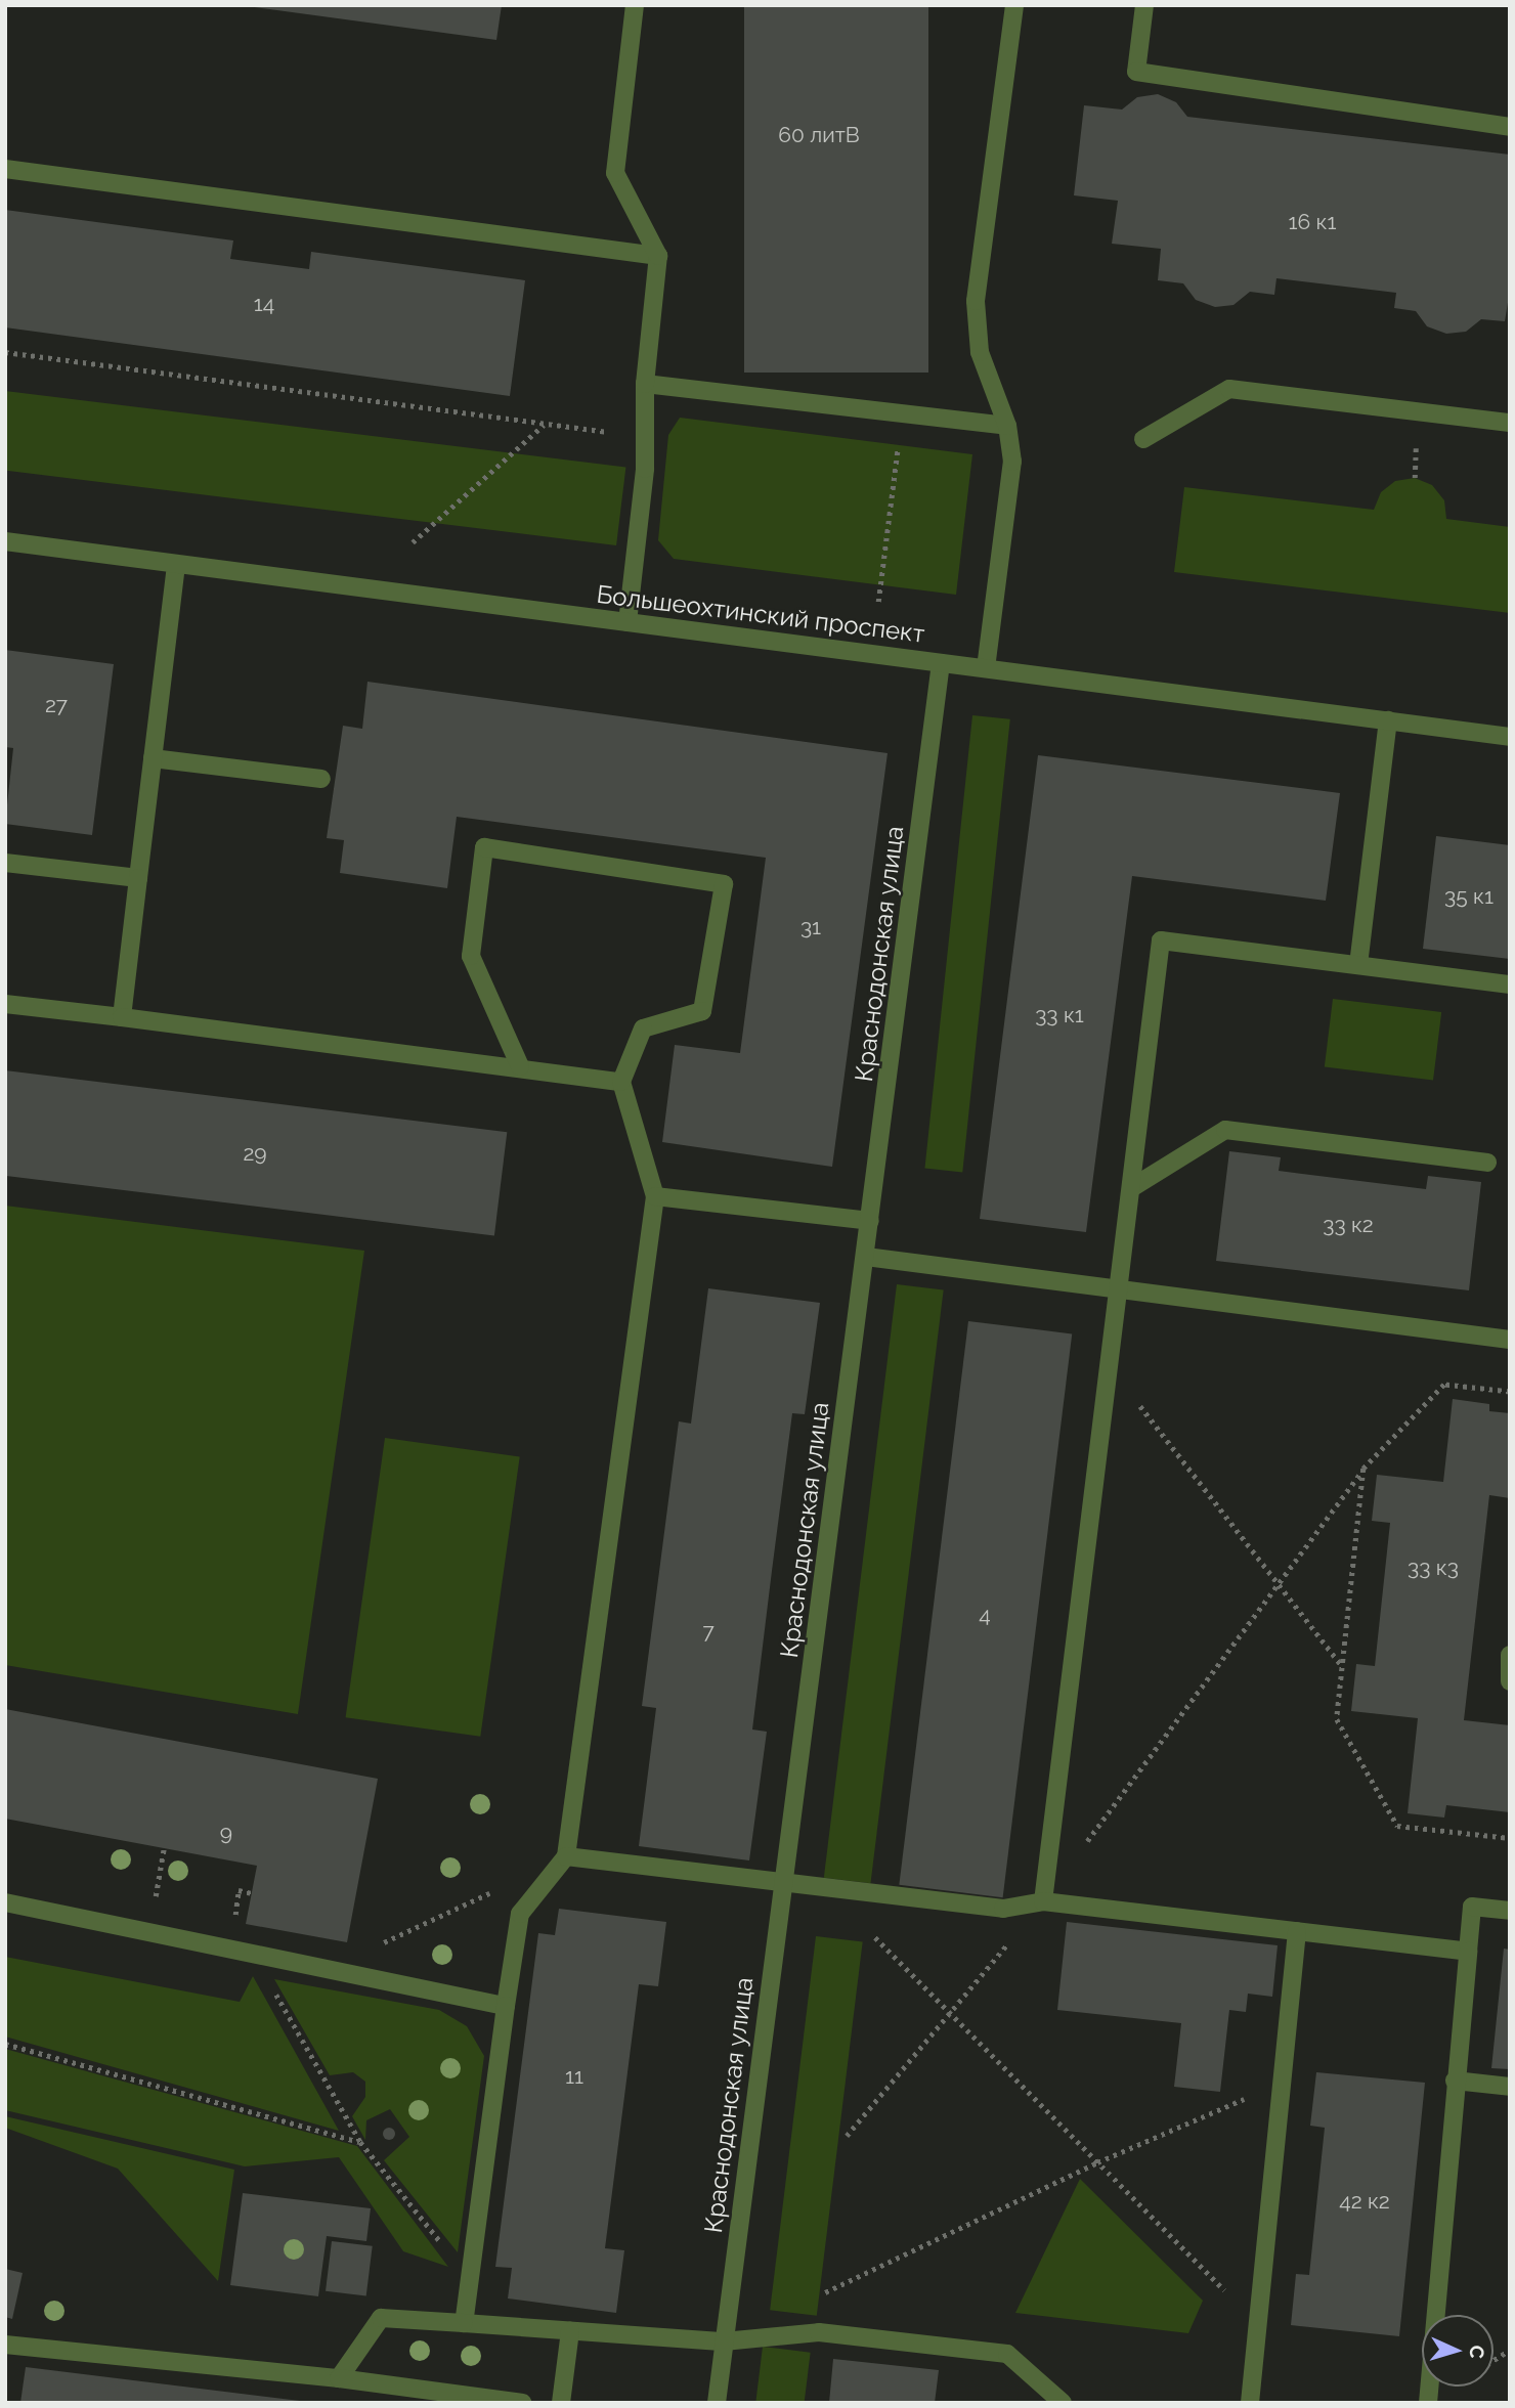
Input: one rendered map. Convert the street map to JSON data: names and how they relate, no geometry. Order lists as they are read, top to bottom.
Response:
{
  "streets": {
    "street": ["Большеохтинский проспект", "Краснодонская улица"]
  },
  "crossings": [
    ["Большеохтинский проспект", "Краснодонская улица"]
  ],
  "house_numbers": [
    "60 литВ",
    "16 к1",
    "14",
    "27",
    "35 к1",
    "31",
    "33 к1",
    "29",
    "33 к2",
    "33 к3",
    "4",
    "7",
    "9",
    "11",
    "42 к2"
  ],
  "north": "right"
}
